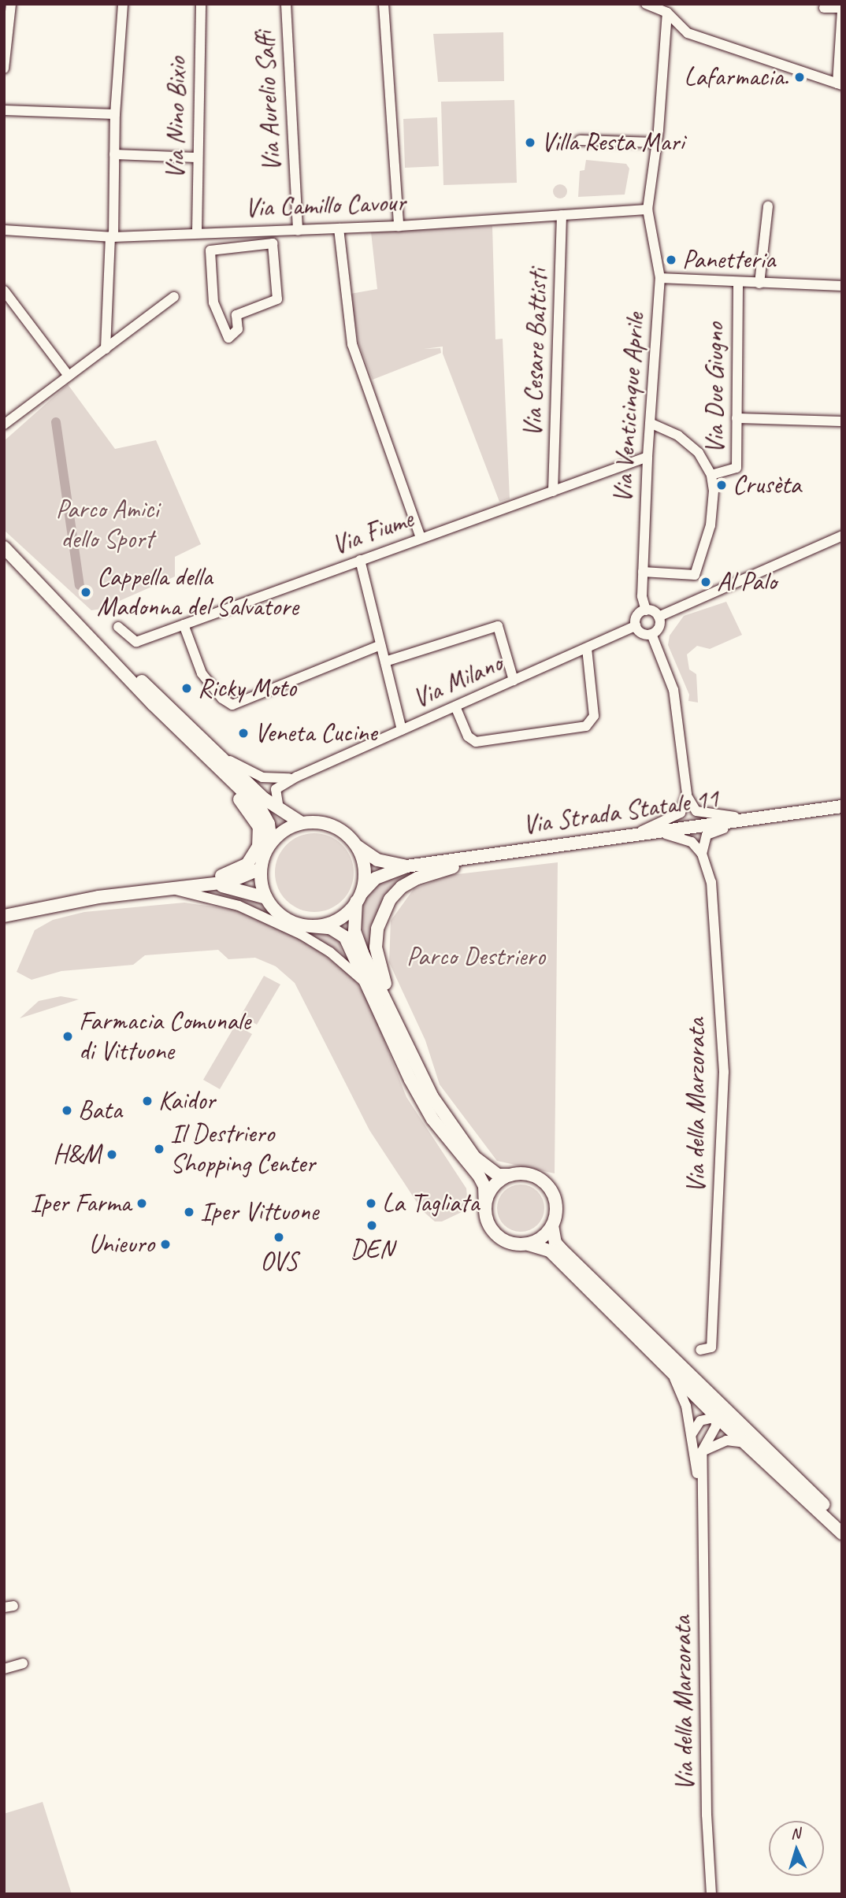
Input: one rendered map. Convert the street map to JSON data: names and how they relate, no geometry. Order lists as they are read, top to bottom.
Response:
{
  "streets": {
    "main road": ["Via Strada Statale 11"],
    "street": [
      "Via Aurelio Saffi",
      "Via Nino Bixio",
      "Via Camillo Cavour",
      "Via Cesare Battisti",
      "Via Due Giugno",
      "Via Venticinque Aprile",
      "Via Fiume",
      "Via Milano",
      "Via della Marzorata"
    ]
  },
  "crossings": [
    ["Via Aurelio Saffi", "Via Camillo Cavour"],
    ["Via Nino Bixio", "Via Camillo Cavour"],
    ["Via Camillo Cavour", "Via Cesare Battisti"],
    ["Via Camillo Cavour", "Via Venticinque Aprile"],
    ["Via Cesare Battisti", "Via Fiume"],
    ["Via Venticinque Aprile", "Via Fiume"],
    ["Via Venticinque Aprile", "Via Milano"]
  ],
  "parks": ["Parco Amici dello Sport", "Parco Destriero"],
  "places": [
    "Lafarmacia.",
    "Villa Resta Mari",
    "Panetteria",
    "Crusèta",
    "Al Palo",
    "Cappella della Madonna del Salvatore",
    "Ricky Moto",
    "Veneta Cucine",
    "Farmacia Comunale di Vittuone",
    "Kaidor",
    "Bata",
    "Il Destriero Shopping Center",
    "H&M",
    "Iper Farma",
    "La Tagliata",
    "Iper Vittuone",
    "DEN",
    "OVS",
    "Unieuro"
  ],
  "north": "top"
}
